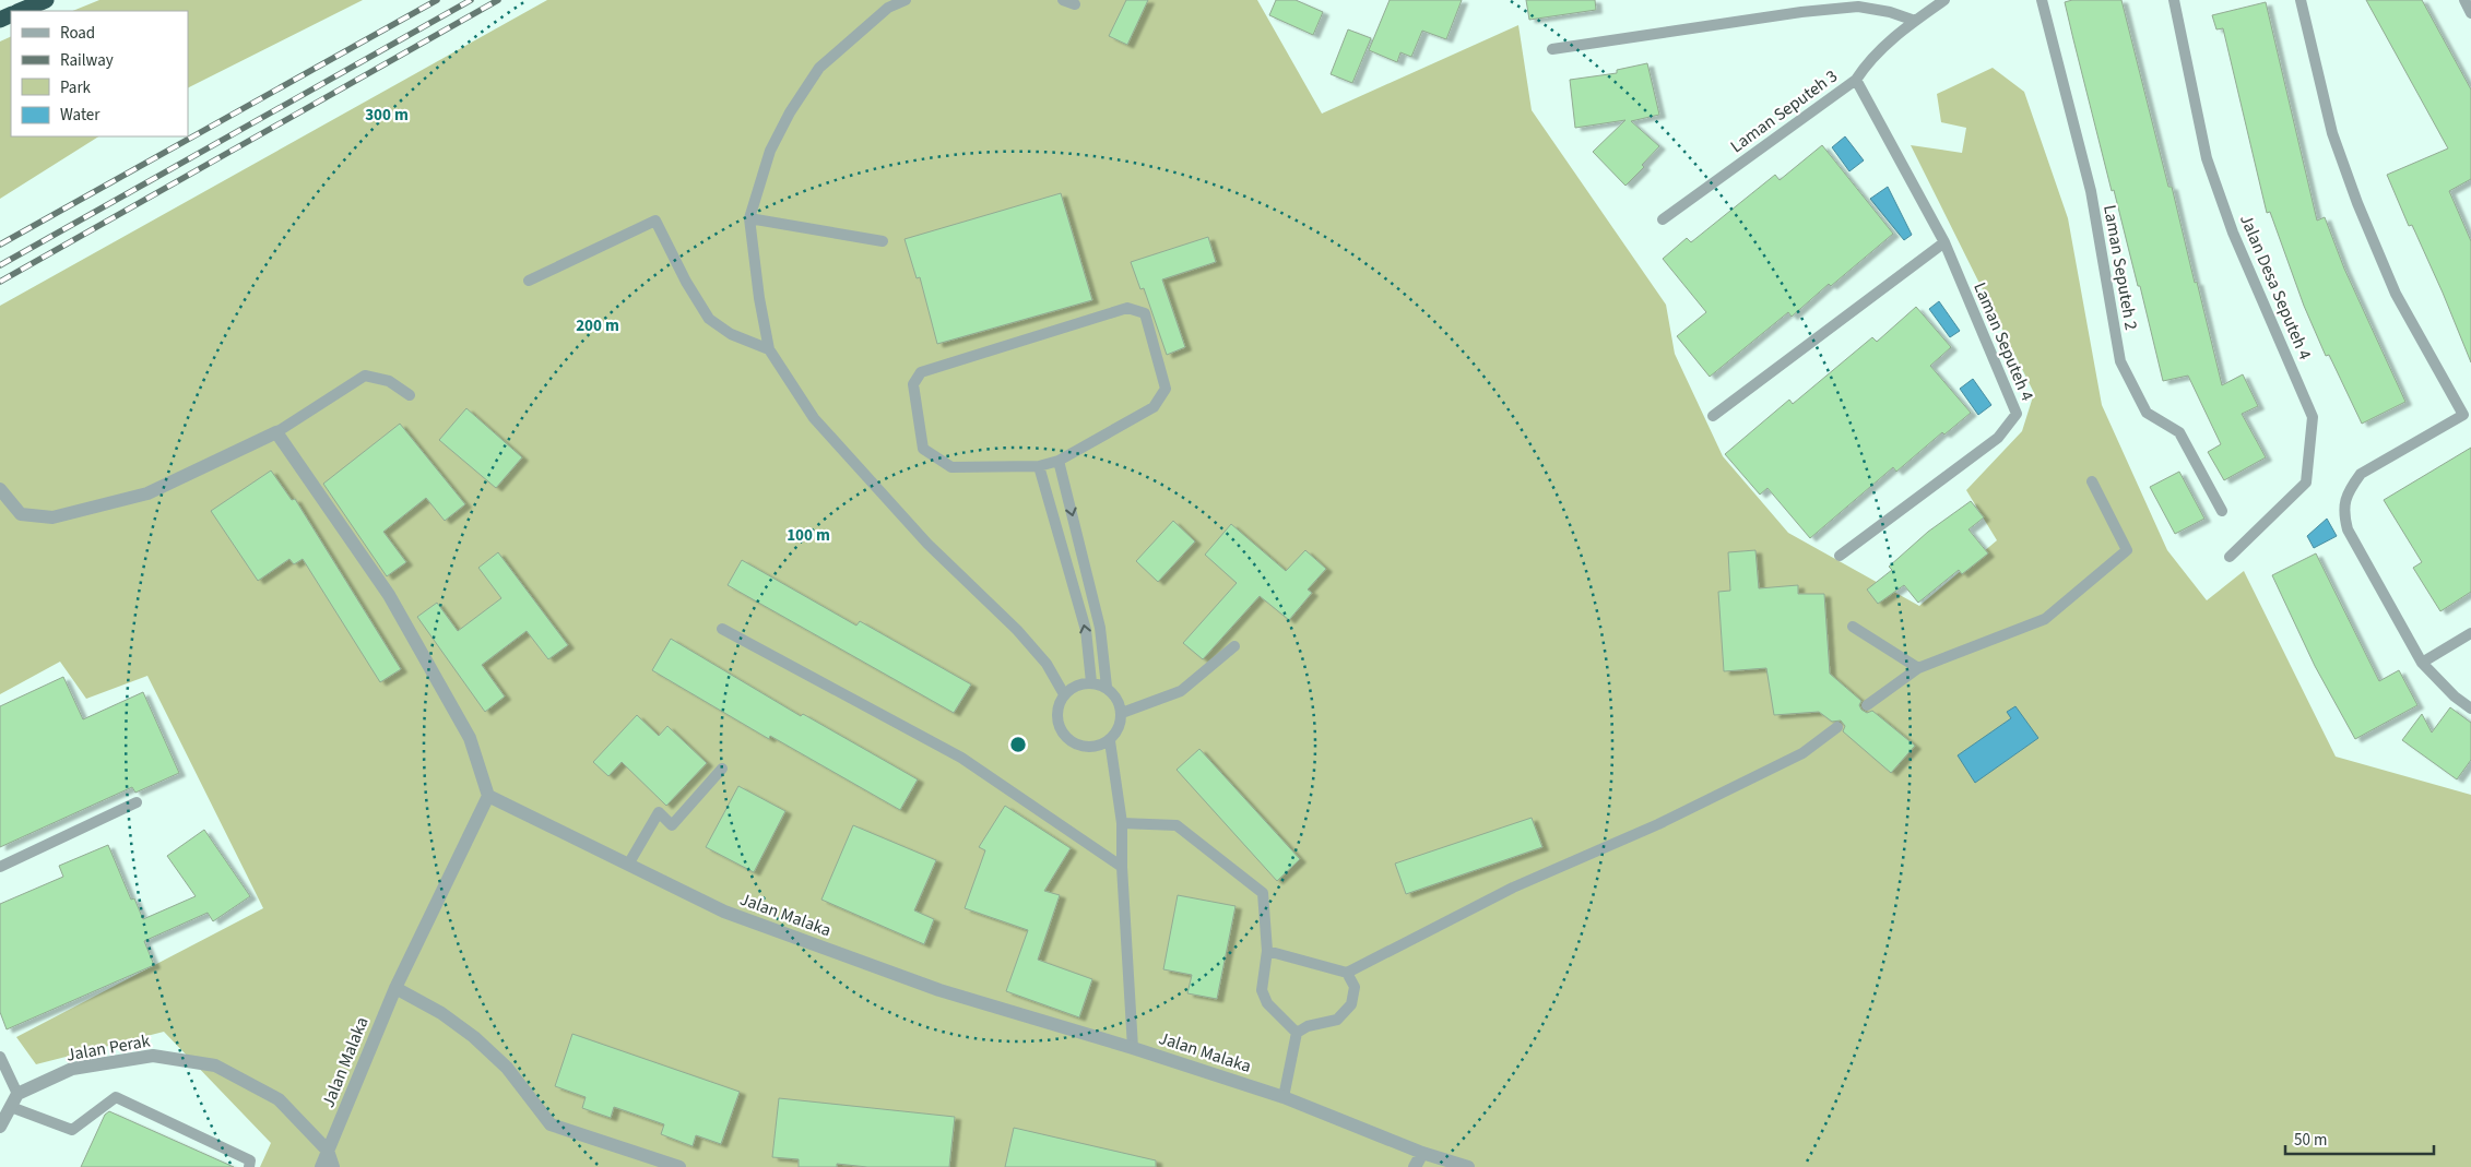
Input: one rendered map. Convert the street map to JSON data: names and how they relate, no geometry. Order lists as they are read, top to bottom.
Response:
{
  "streets": {
    "street": ["Jalan Malaka", "Jalan Perak"],
    "lane": [
      "Laman Seputeh 3",
      "Laman Seputeh 2",
      "Jalan Desa Seputeh 4",
      "Laman Seputeh 4"
    ]
  },
  "crossings": [
    ["Laman Seputeh 3", "Laman Seputeh 4"],
    ["Jalan Malaka", "Jalan Perak"]
  ],
  "legend": [
    "Road",
    "Railway",
    "Park",
    "Water"
  ],
  "scale_bar": "50 m",
  "rings": ["300 m", "200 m", "100 m"]
}
